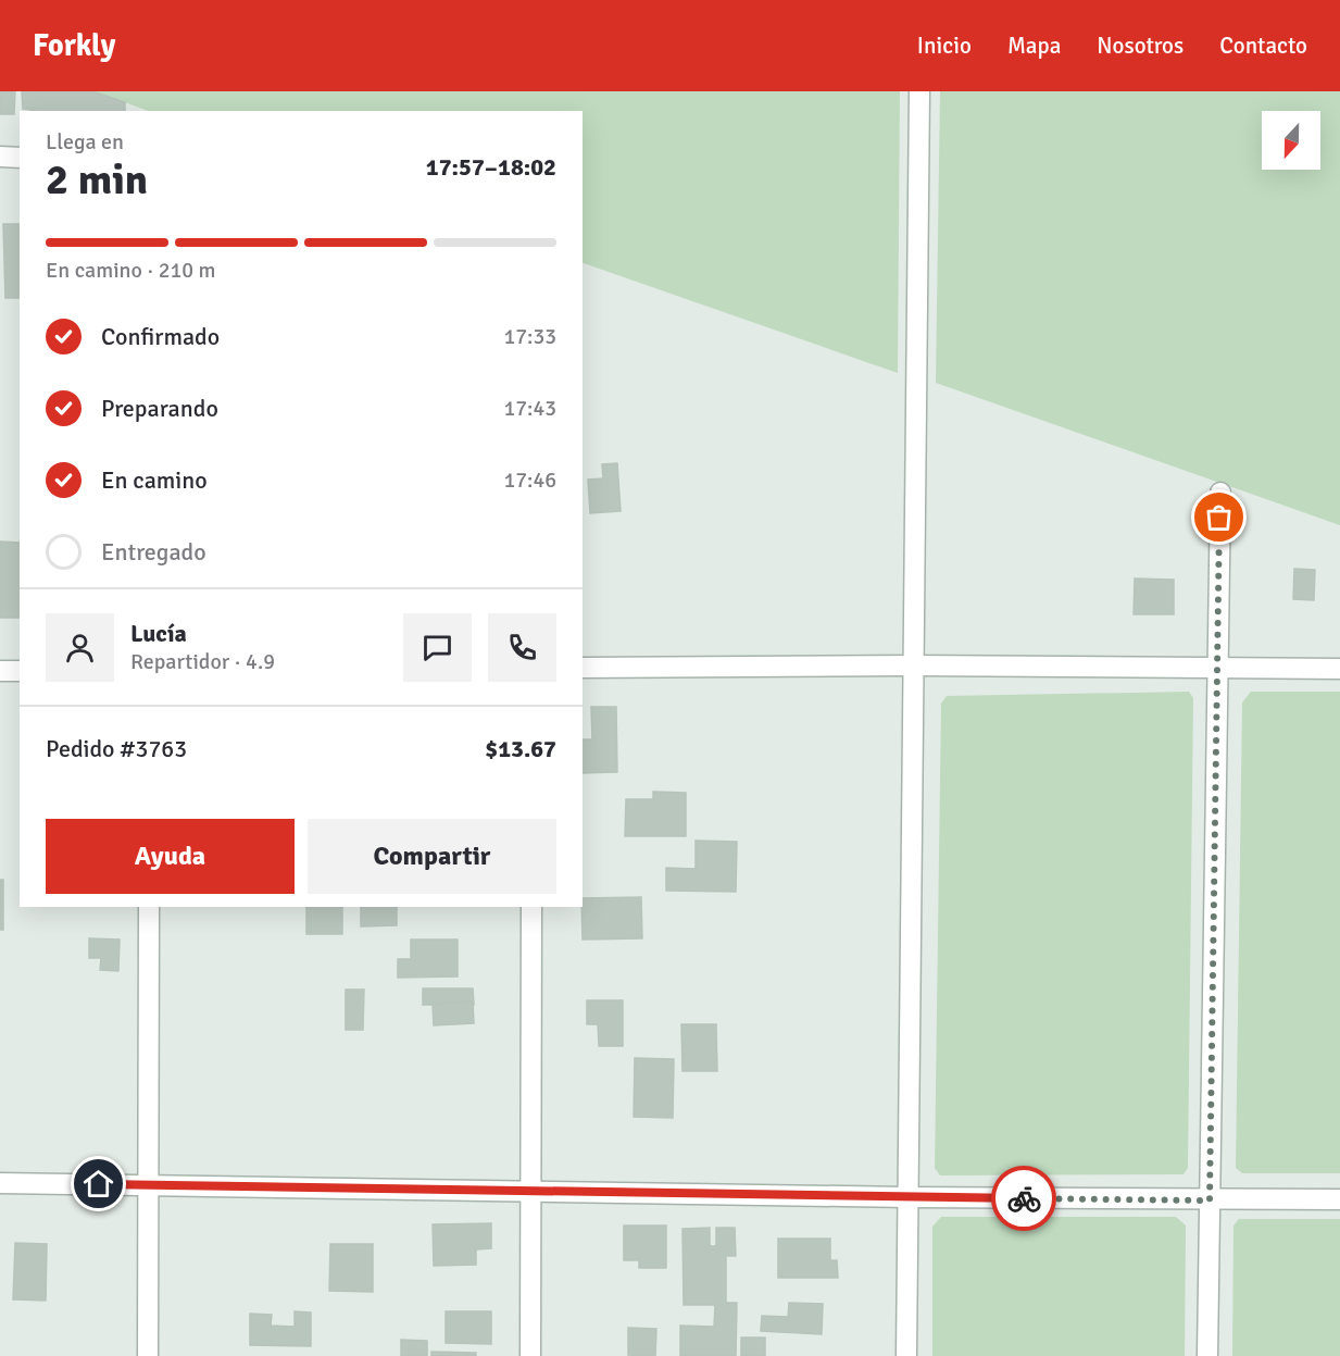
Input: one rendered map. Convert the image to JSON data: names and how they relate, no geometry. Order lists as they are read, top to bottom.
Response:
{
  "north": "bottom",
  "page": {
    "header": "Forkly",
    "nav": [
      "Inicio",
      "Mapa",
      "Nosotros",
      "Contacto"
    ],
    "heading": ["2 min", "Llega en", "17:57–18:02"],
    "panel": [
      "Lucía",
      "Repartidor · 4.9",
      "Pedido #3763",
      "$13.67"
    ],
    "bar": "En camino · 210 m",
    "list": [
      ["Confirmado", "17:33"],
      ["Preparando", "17:43"],
      ["En camino", "17:46"],
      "Entregado"
    ],
    "buttons": ["Ayuda", "Compartir"]
  }
}
